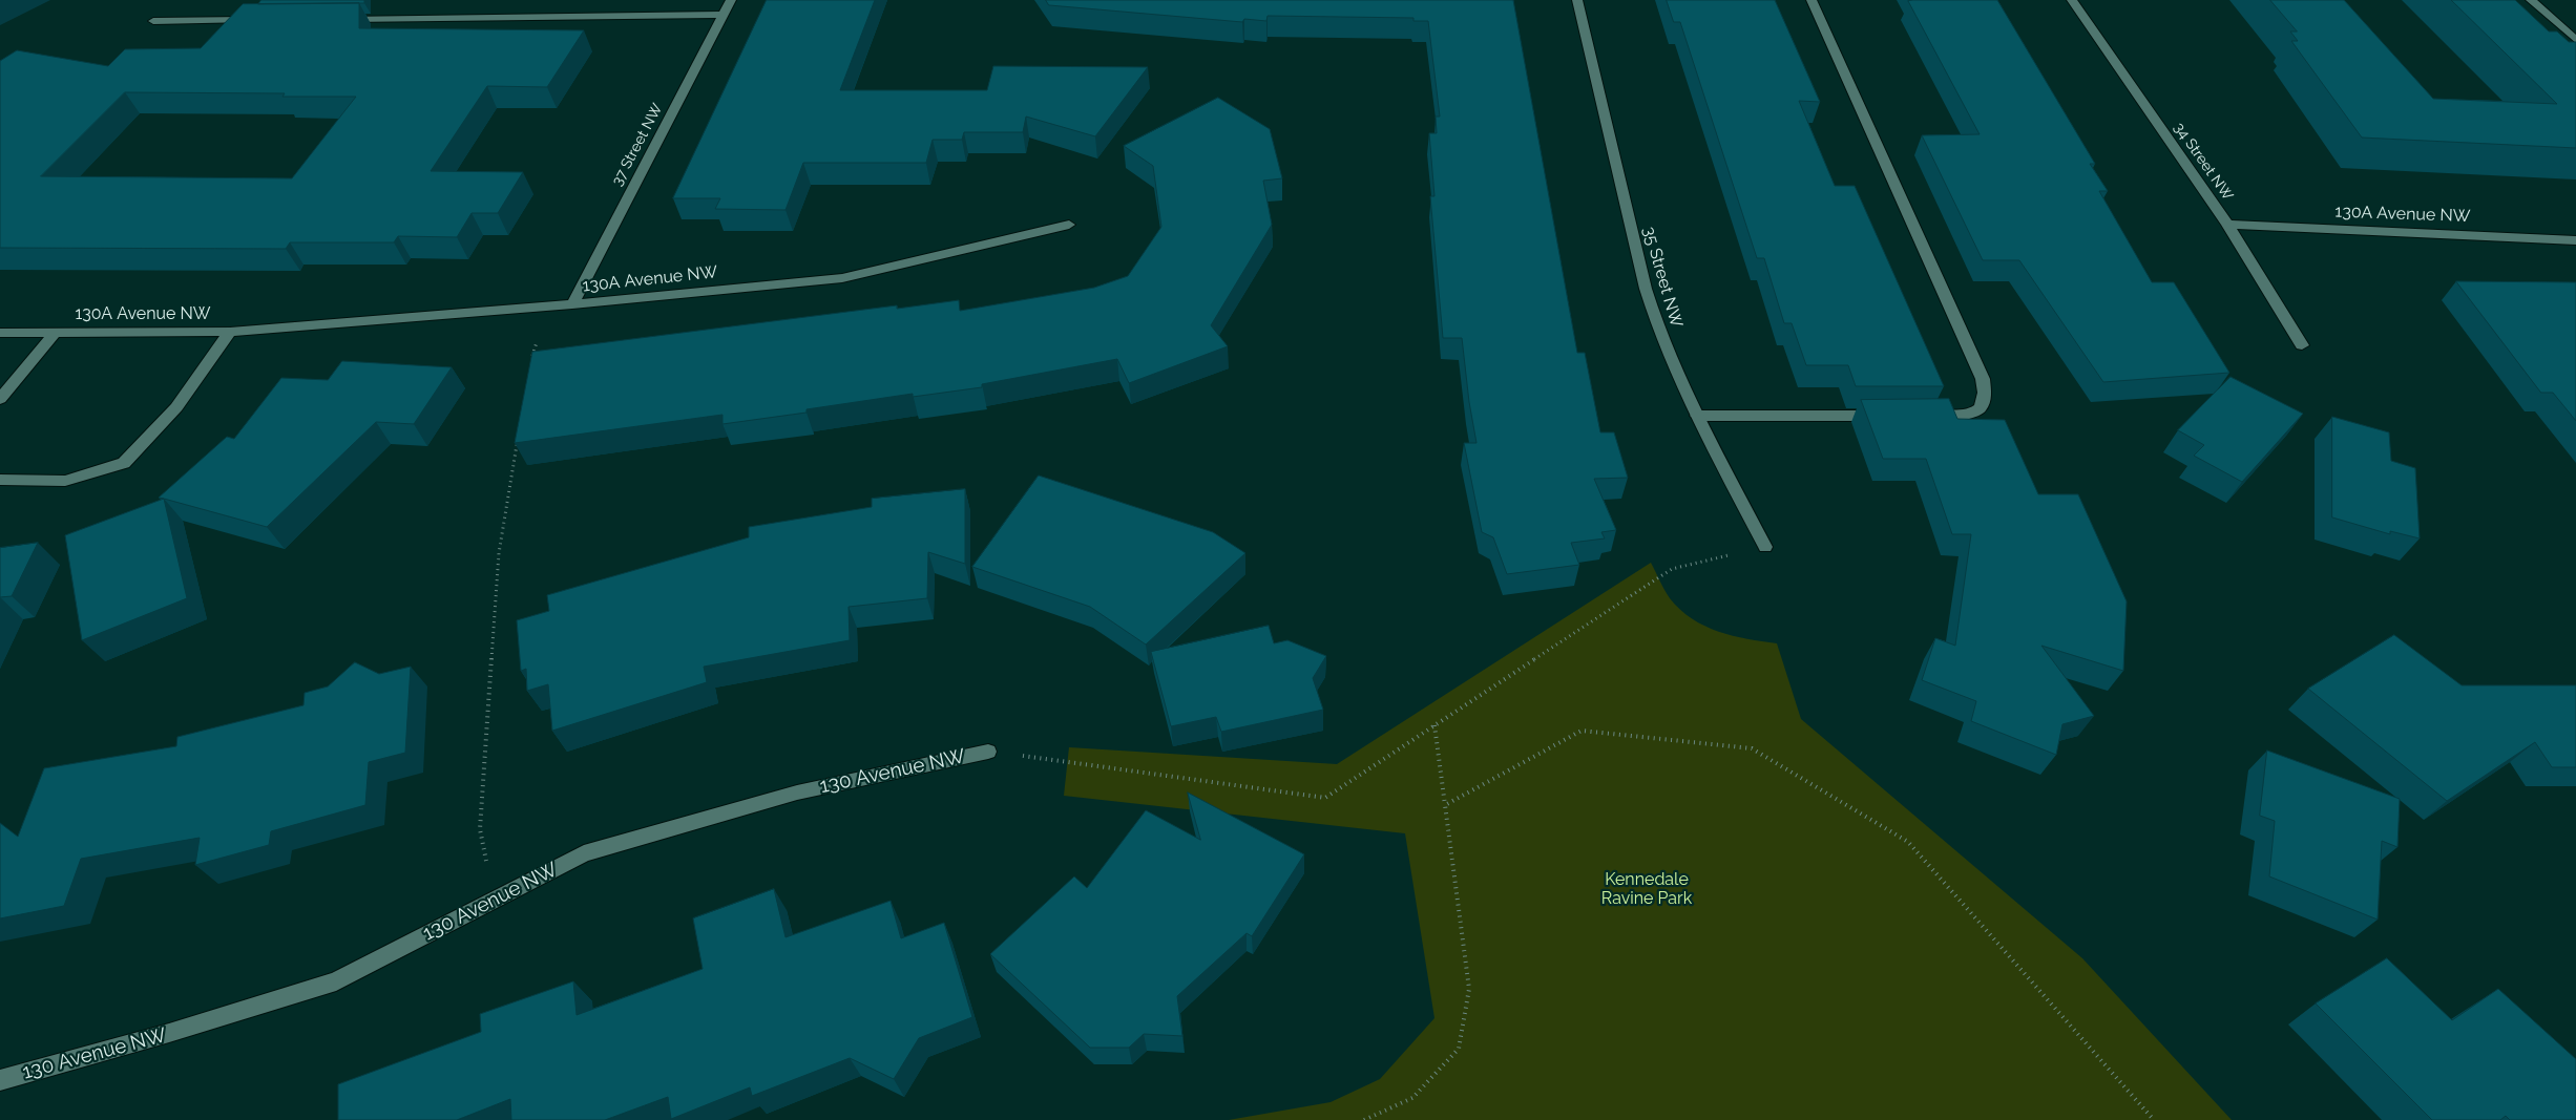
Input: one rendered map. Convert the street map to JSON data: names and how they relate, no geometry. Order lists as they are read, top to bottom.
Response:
{
  "streets": {
    "street": [
      "37 Street NW",
      "34 Street NW",
      "130A Avenue NW",
      "35 Street NW",
      "130 Avenue NW"
    ]
  },
  "crossings": [
    ["37 Street NW", "130A Avenue NW"],
    ["34 Street NW", "130A Avenue NW"]
  ],
  "parks": ["Kennedale Ravine Park"]
}
